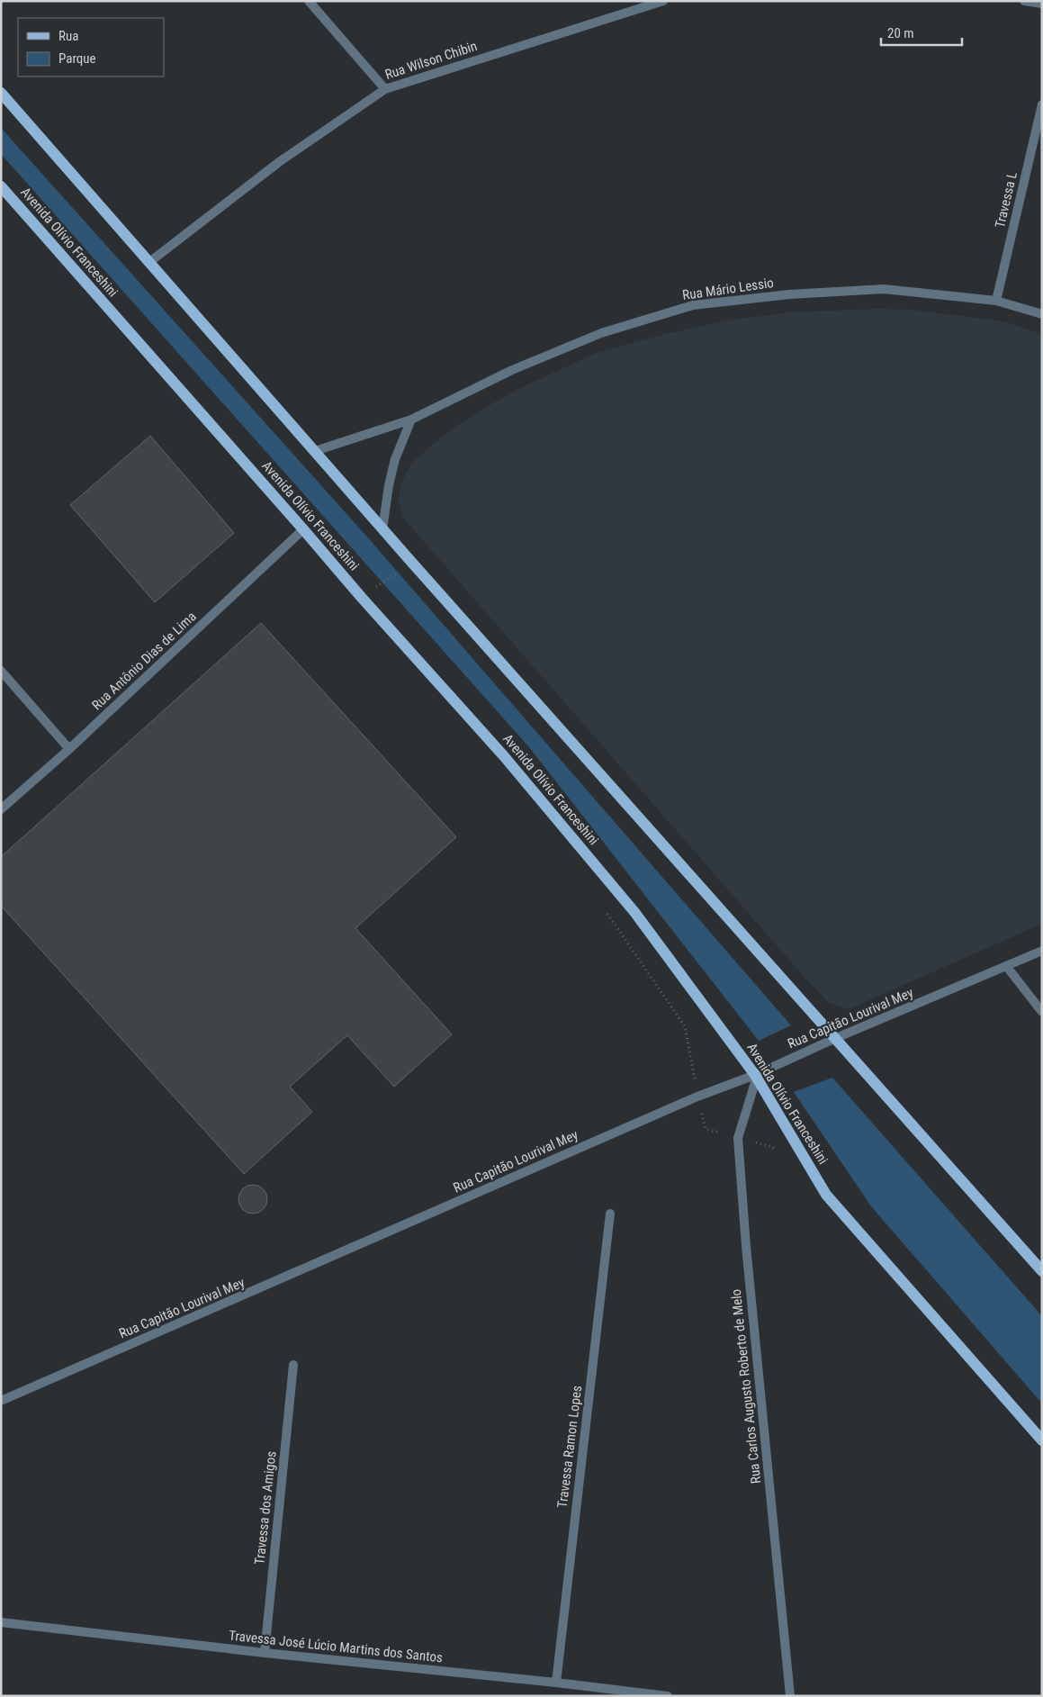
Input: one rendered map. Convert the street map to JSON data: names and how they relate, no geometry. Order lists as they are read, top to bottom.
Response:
{
  "streets": {
    "main road": ["Avenida Olívio Franceshini"],
    "street": [
      "Rua Wilson Chibin",
      "Travessa L",
      "Rua Mário Lessio",
      "Rua Antônio Dias de Lima",
      "Rua Capitão Lourival Mey",
      "Rua Carlos Augusto Roberto de Melo",
      "Travessa Ramon Lopes",
      "Travessa dos Amigos",
      "Travessa José Lúcio Martins dos Santos"
    ]
  },
  "crossings": [
    ["Travessa L", "Rua Mário Lessio"],
    ["Avenida Olívio Franceshini", "Rua Antônio Dias de Lima"],
    ["Avenida Olívio Franceshini", "Rua Capitão Lourival Mey"],
    ["Avenida Olívio Franceshini", "Rua Carlos Augusto Roberto de Melo"],
    ["Rua Capitão Lourival Mey", "Rua Carlos Augusto Roberto de Melo"],
    ["Travessa Ramon Lopes", "Travessa José Lúcio Martins dos Santos"],
    ["Travessa dos Amigos", "Travessa José Lúcio Martins dos Santos"]
  ],
  "legend": ["Rua", "Parque"],
  "scale_bar": "20 m"
}
